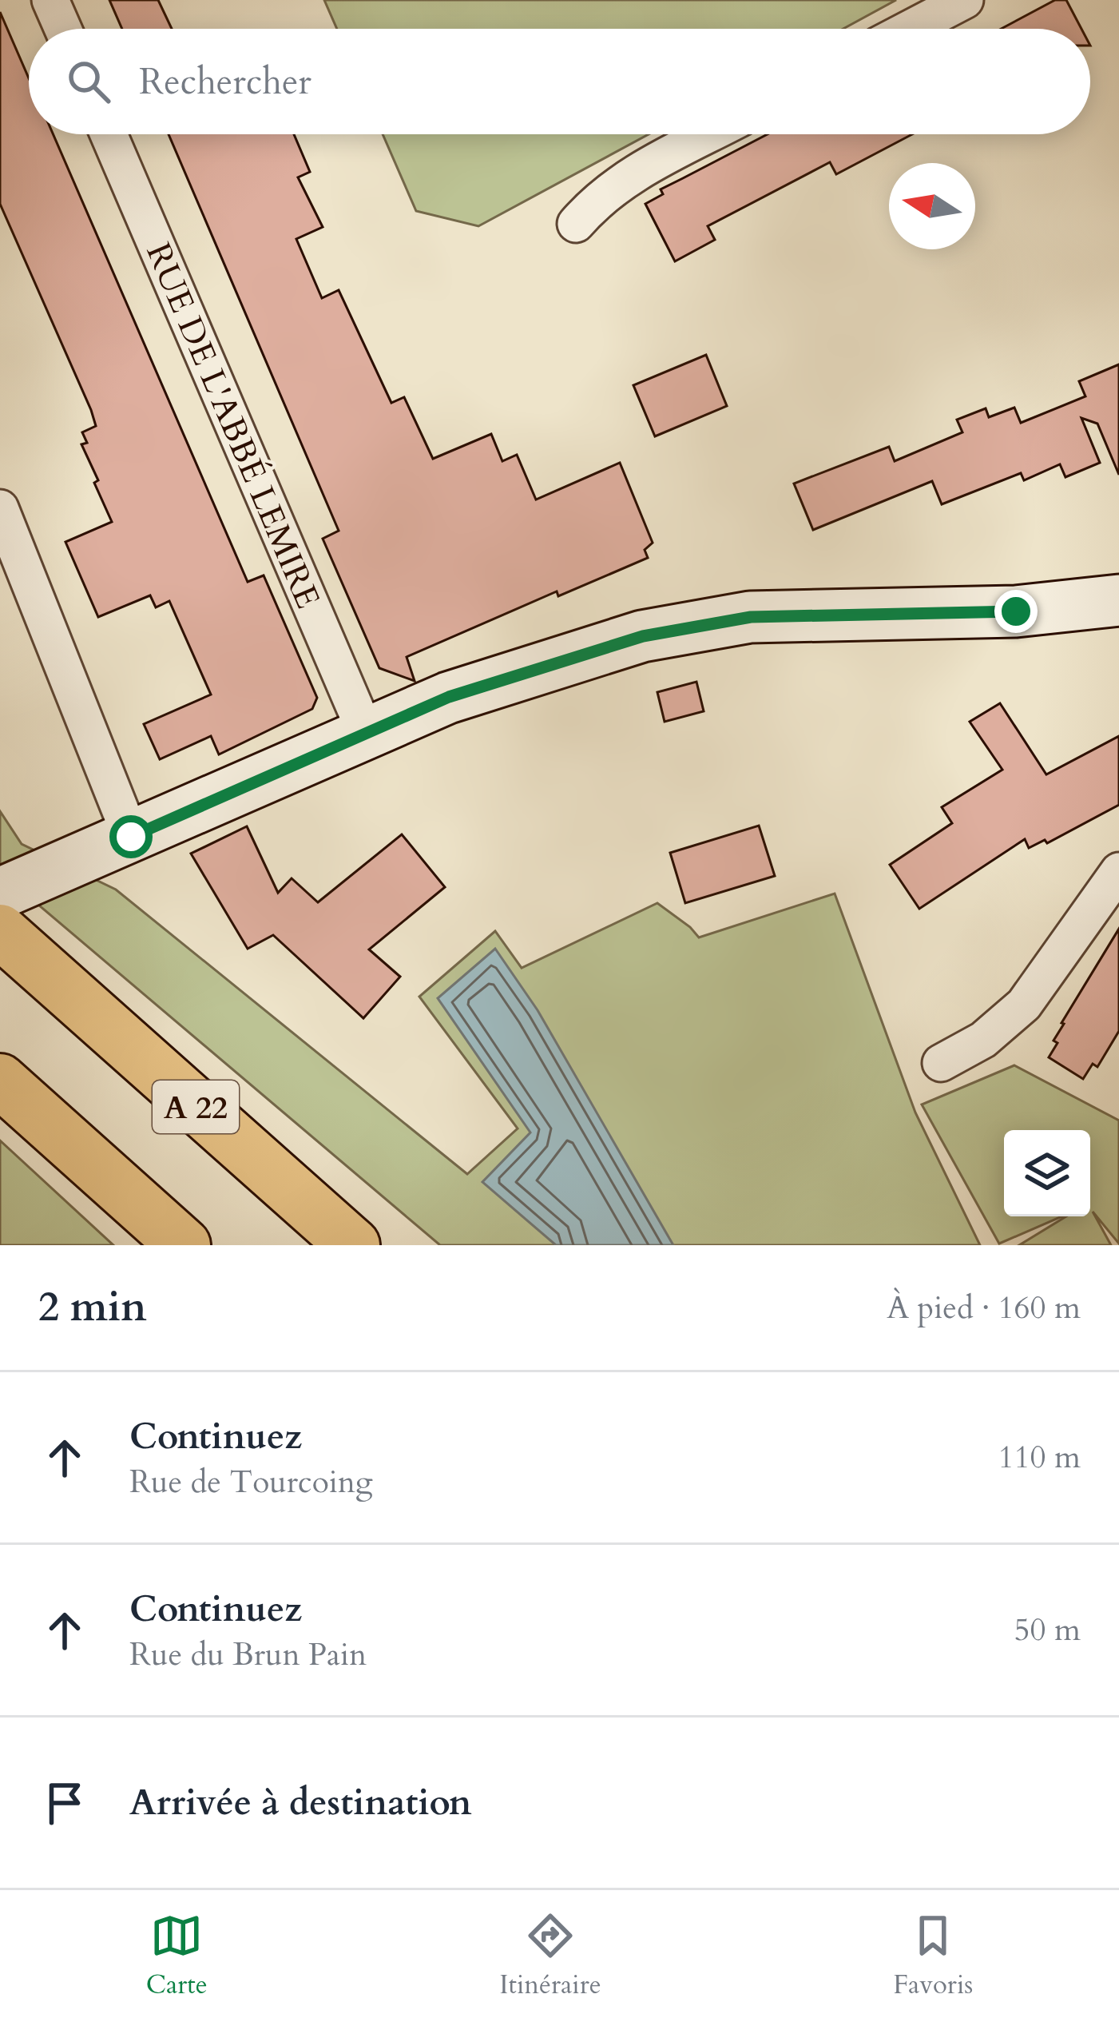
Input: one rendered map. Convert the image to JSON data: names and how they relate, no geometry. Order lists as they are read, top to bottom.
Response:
{
  "streets": {
    "highway": ["A 22"],
    "street": ["RUE DE L'ABBÉ LEMIRE"]
  },
  "north": "left",
  "page": {
    "search": "Rechercher",
    "heading": ["2 min", "À pied · 160 m"],
    "list": [
      ["Continuez", "Rue de Tourcoing", "110 m"],
      ["Continuez", "Rue du Brun Pain", "50 m"],
      "Arrivée à destination"
    ],
    "nav": ["Carte", "Itinéraire", "Favoris"]
  }
}
